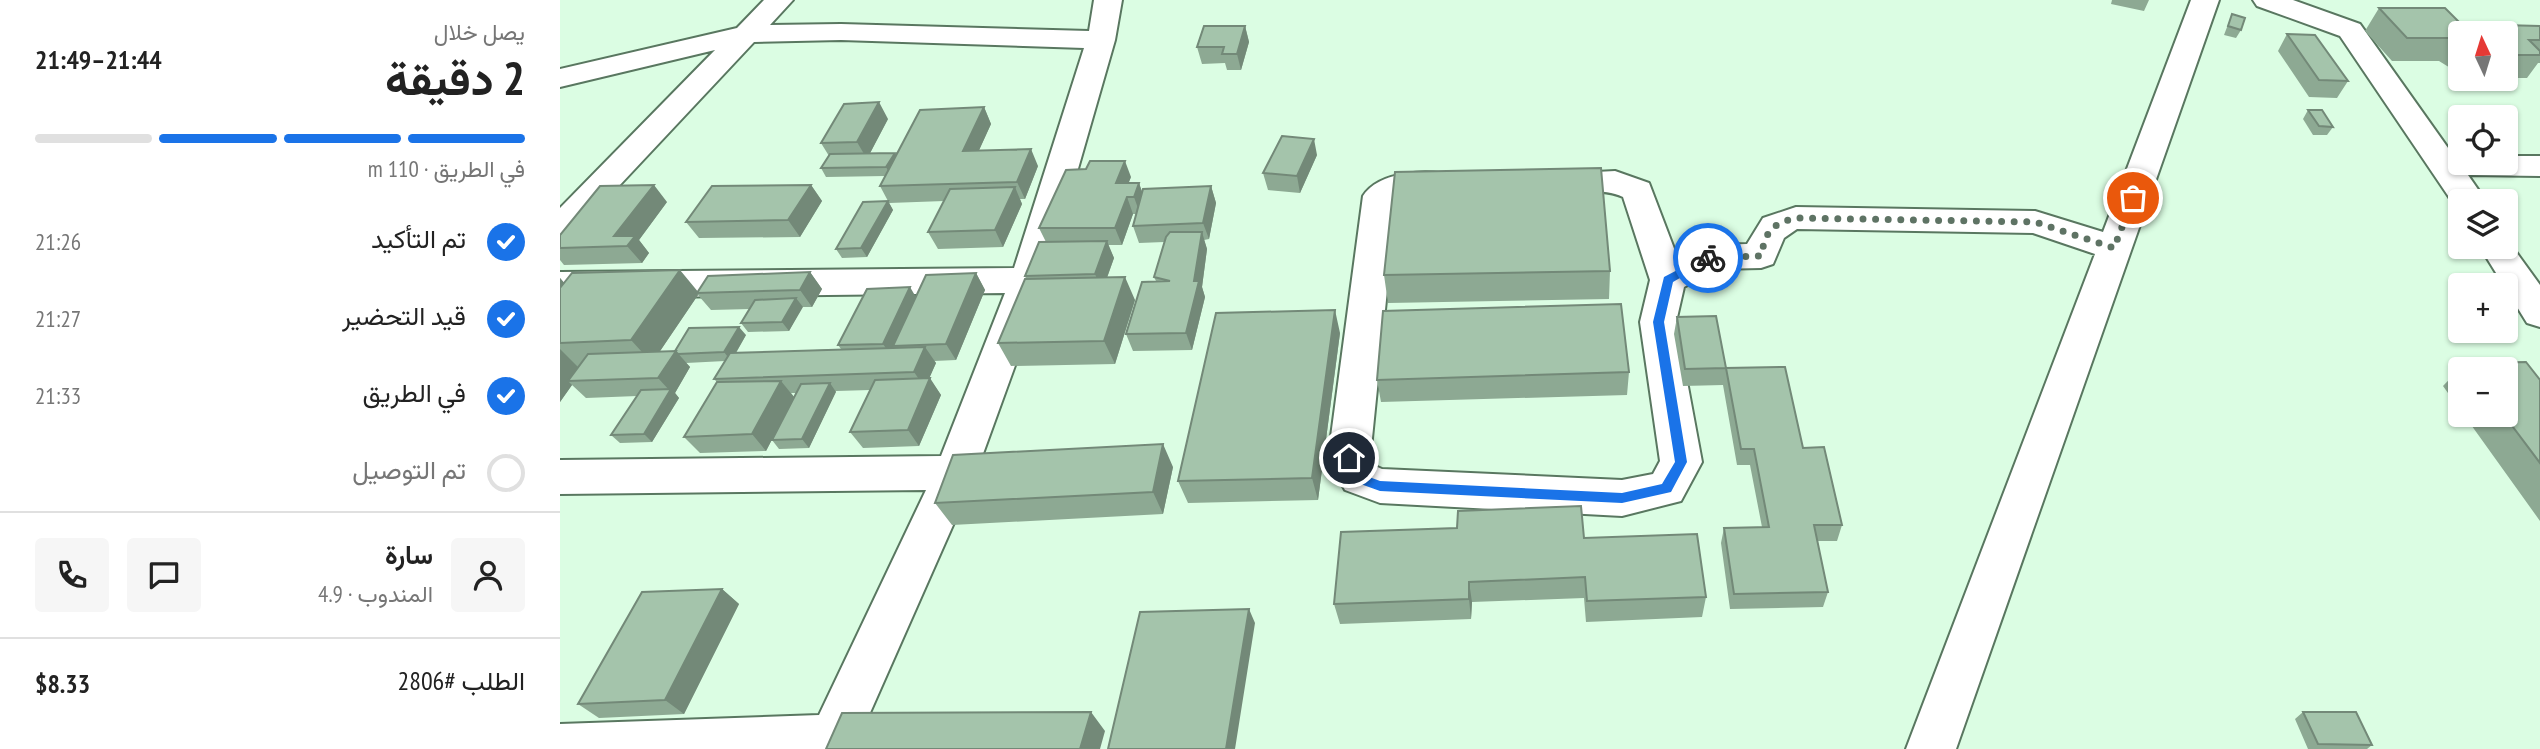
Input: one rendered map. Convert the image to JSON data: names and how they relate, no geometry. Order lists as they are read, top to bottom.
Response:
{
  "north": "top",
  "page": {
    "heading": ["2 دقيقة", "يصل خلال", "21:44–21:49"],
    "panel": [
      "سارة",
      "المندوب · 4.9",
      "الطلب #2806",
      "$8.33"
    ],
    "map_buttons": ["+", "−"],
    "bar": "في الطريق · 110 m",
    "list": [
      ["تم التأكيد", "21:26"],
      ["قيد التحضير", "21:27"],
      ["في الطريق", "21:33"],
      "تم التوصيل"
    ]
  }
}
